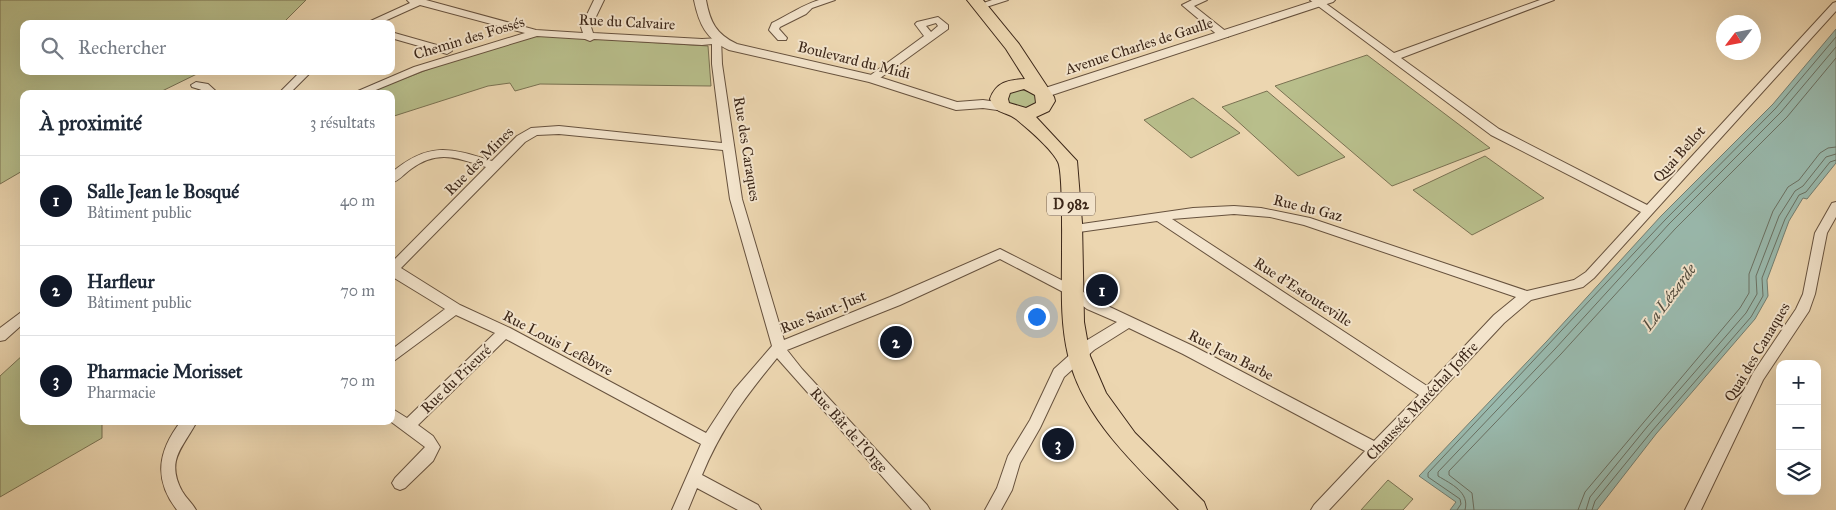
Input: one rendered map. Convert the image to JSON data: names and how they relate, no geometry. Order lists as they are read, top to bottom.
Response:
{
  "streets": {
    "main road": ["D 982"],
    "street": [
      "Rue du Calvaire",
      "Chemin des Fossés",
      "Avenue Charles de Gaulle",
      "Boulevard du Midi",
      "Rue des Caraques",
      "Quai Bellot",
      "Rue des Mines",
      "Rue du Gaz",
      "Rue d'Estouteville",
      "Rue Saint-Just",
      "Rue Louis Lefèbvre",
      "Quai des Canaques",
      "Rue Jean Barbe",
      "Rue du Prieuré",
      "Chaussée Maréchal Joffre",
      "Rue Bât de l'Orge"
    ]
  },
  "crossings": [
    ["Rue du Calvaire", "Chemin des Fossés"],
    ["Rue du Calvaire", "Boulevard du Midi"],
    ["Rue du Calvaire", "Rue des Caraques"],
    ["Boulevard du Midi", "Rue des Caraques"],
    ["Boulevard du Midi", "D 982"],
    ["Rue des Caraques", "Rue des Mines"],
    ["Rue des Caraques", "Rue Saint-Just"],
    ["Rue des Caraques", "Rue Bât de l'Orge"],
    ["Quai Bellot", "Rue du Gaz"],
    ["Quai Bellot", "Chaussée Maréchal Joffre"],
    ["D 982", "Rue du Gaz"],
    ["D 982", "Rue Jean Barbe"],
    ["Rue du Gaz", "Rue d'Estouteville"],
    ["Rue du Gaz", "Chaussée Maréchal Joffre"],
    ["Rue d'Estouteville", "Chaussée Maréchal Joffre"],
    ["Rue Saint-Just", "Rue Louis Lefèbvre"],
    ["Rue Saint-Just", "Rue Jean Barbe"],
    ["Rue Saint-Just", "Rue Bât de l'Orge"],
    ["Rue Louis Lefèbvre", "Rue du Prieuré"],
    ["Rue Jean Barbe", "Chaussée Maréchal Joffre"]
  ],
  "water": ["La Lézarde"],
  "north": "bottom left",
  "page": {
    "search": "Rechercher",
    "heading": ["À proximité", "3 résultats"],
    "list": [
      {
        "mark": "1",
        "name": "Salle Jean le Bosqué",
        "note": "Bâtiment public",
        "value": "40 m"
      },
      {
        "mark": "2",
        "name": "Harfleur",
        "note": "Bâtiment public",
        "value": "70 m"
      },
      {
        "mark": "3",
        "name": "Pharmacie Morisset",
        "note": "Pharmacie",
        "value": "70 m"
      }
    ],
    "pins": ["1", "2", "3"],
    "map_buttons": ["+", "−"]
  }
}
